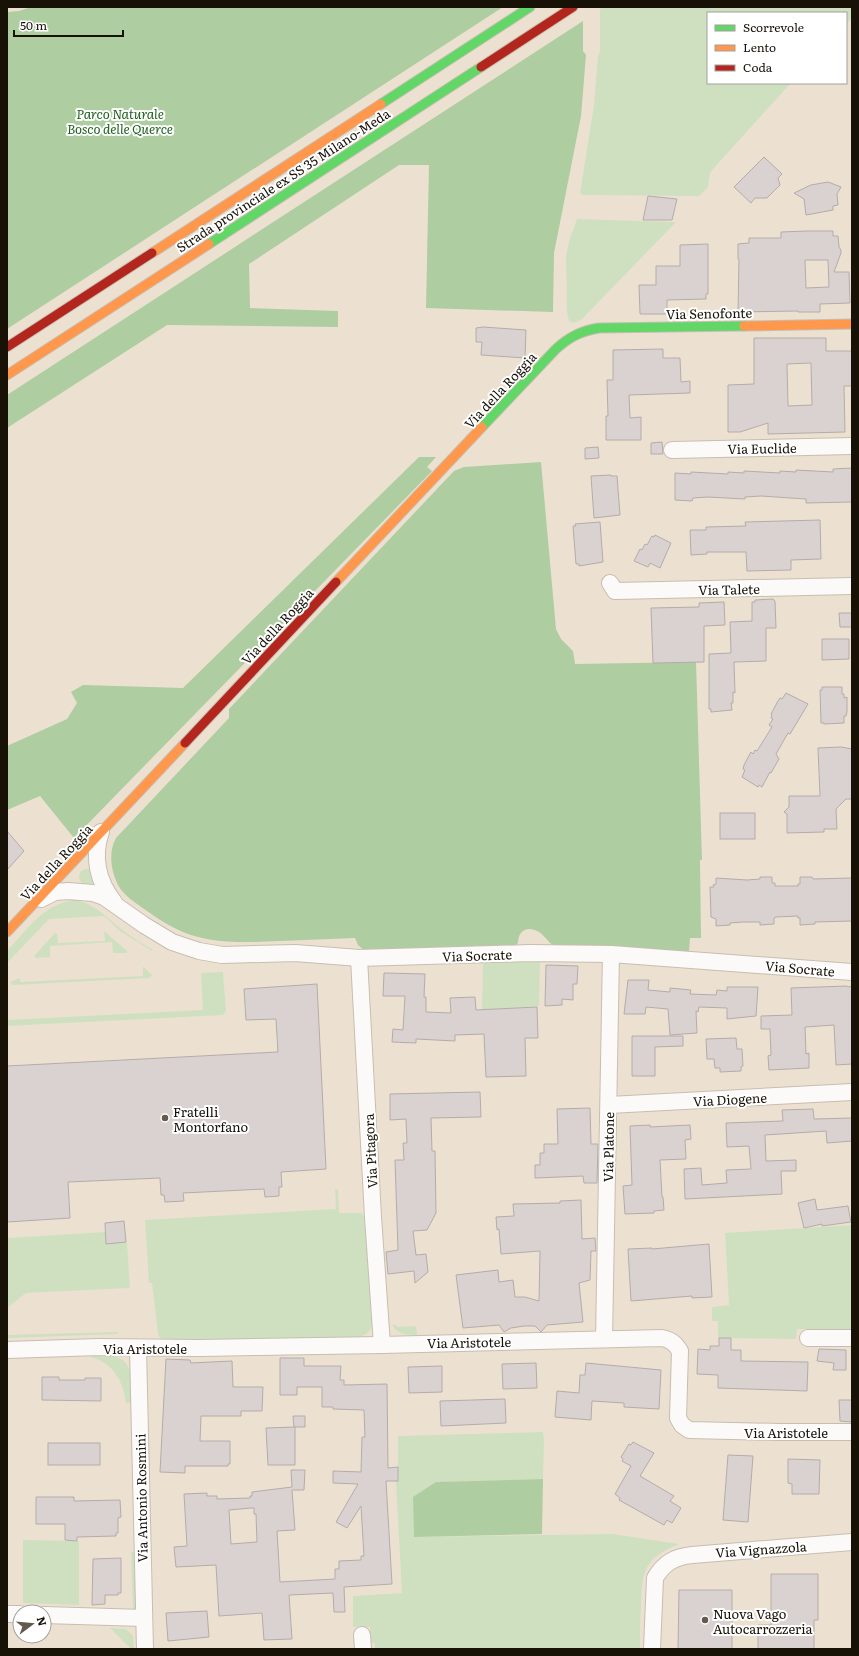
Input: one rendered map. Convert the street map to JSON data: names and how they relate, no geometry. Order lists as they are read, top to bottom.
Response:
{
  "streets": {
    "main road": ["Strada provinciale ex SS 35 Milano-Meda", "Via Senofonte", "Via della Roggia"],
    "street": [
      "Via Euclide",
      "Via Talete",
      "Via Socrate",
      "Via Diogene",
      "Via Platone",
      "Via Pitagora",
      "Via Aristotele",
      "Via Antonio Rosmini",
      "Via Vignazzola"
    ]
  },
  "crossings": [
    ["Via Senofonte", "Via della Roggia"],
    ["Via della Roggia", "Via Socrate"],
    ["Via Socrate", "Via Platone"],
    ["Via Socrate", "Via Pitagora"],
    ["Via Diogene", "Via Platone"],
    ["Via Platone", "Via Aristotele"],
    ["Via Pitagora", "Via Aristotele"],
    ["Via Aristotele", "Via Antonio Rosmini"]
  ],
  "parks": ["Parco Naturale Bosco delle Querce"],
  "places": ["Fratelli Montorfano", "Nuova Vago Autocarrozzeria"],
  "legend": ["Scorrevole", "Lento", "Coda"],
  "scale_bar": "50 m",
  "north": "right"
}
